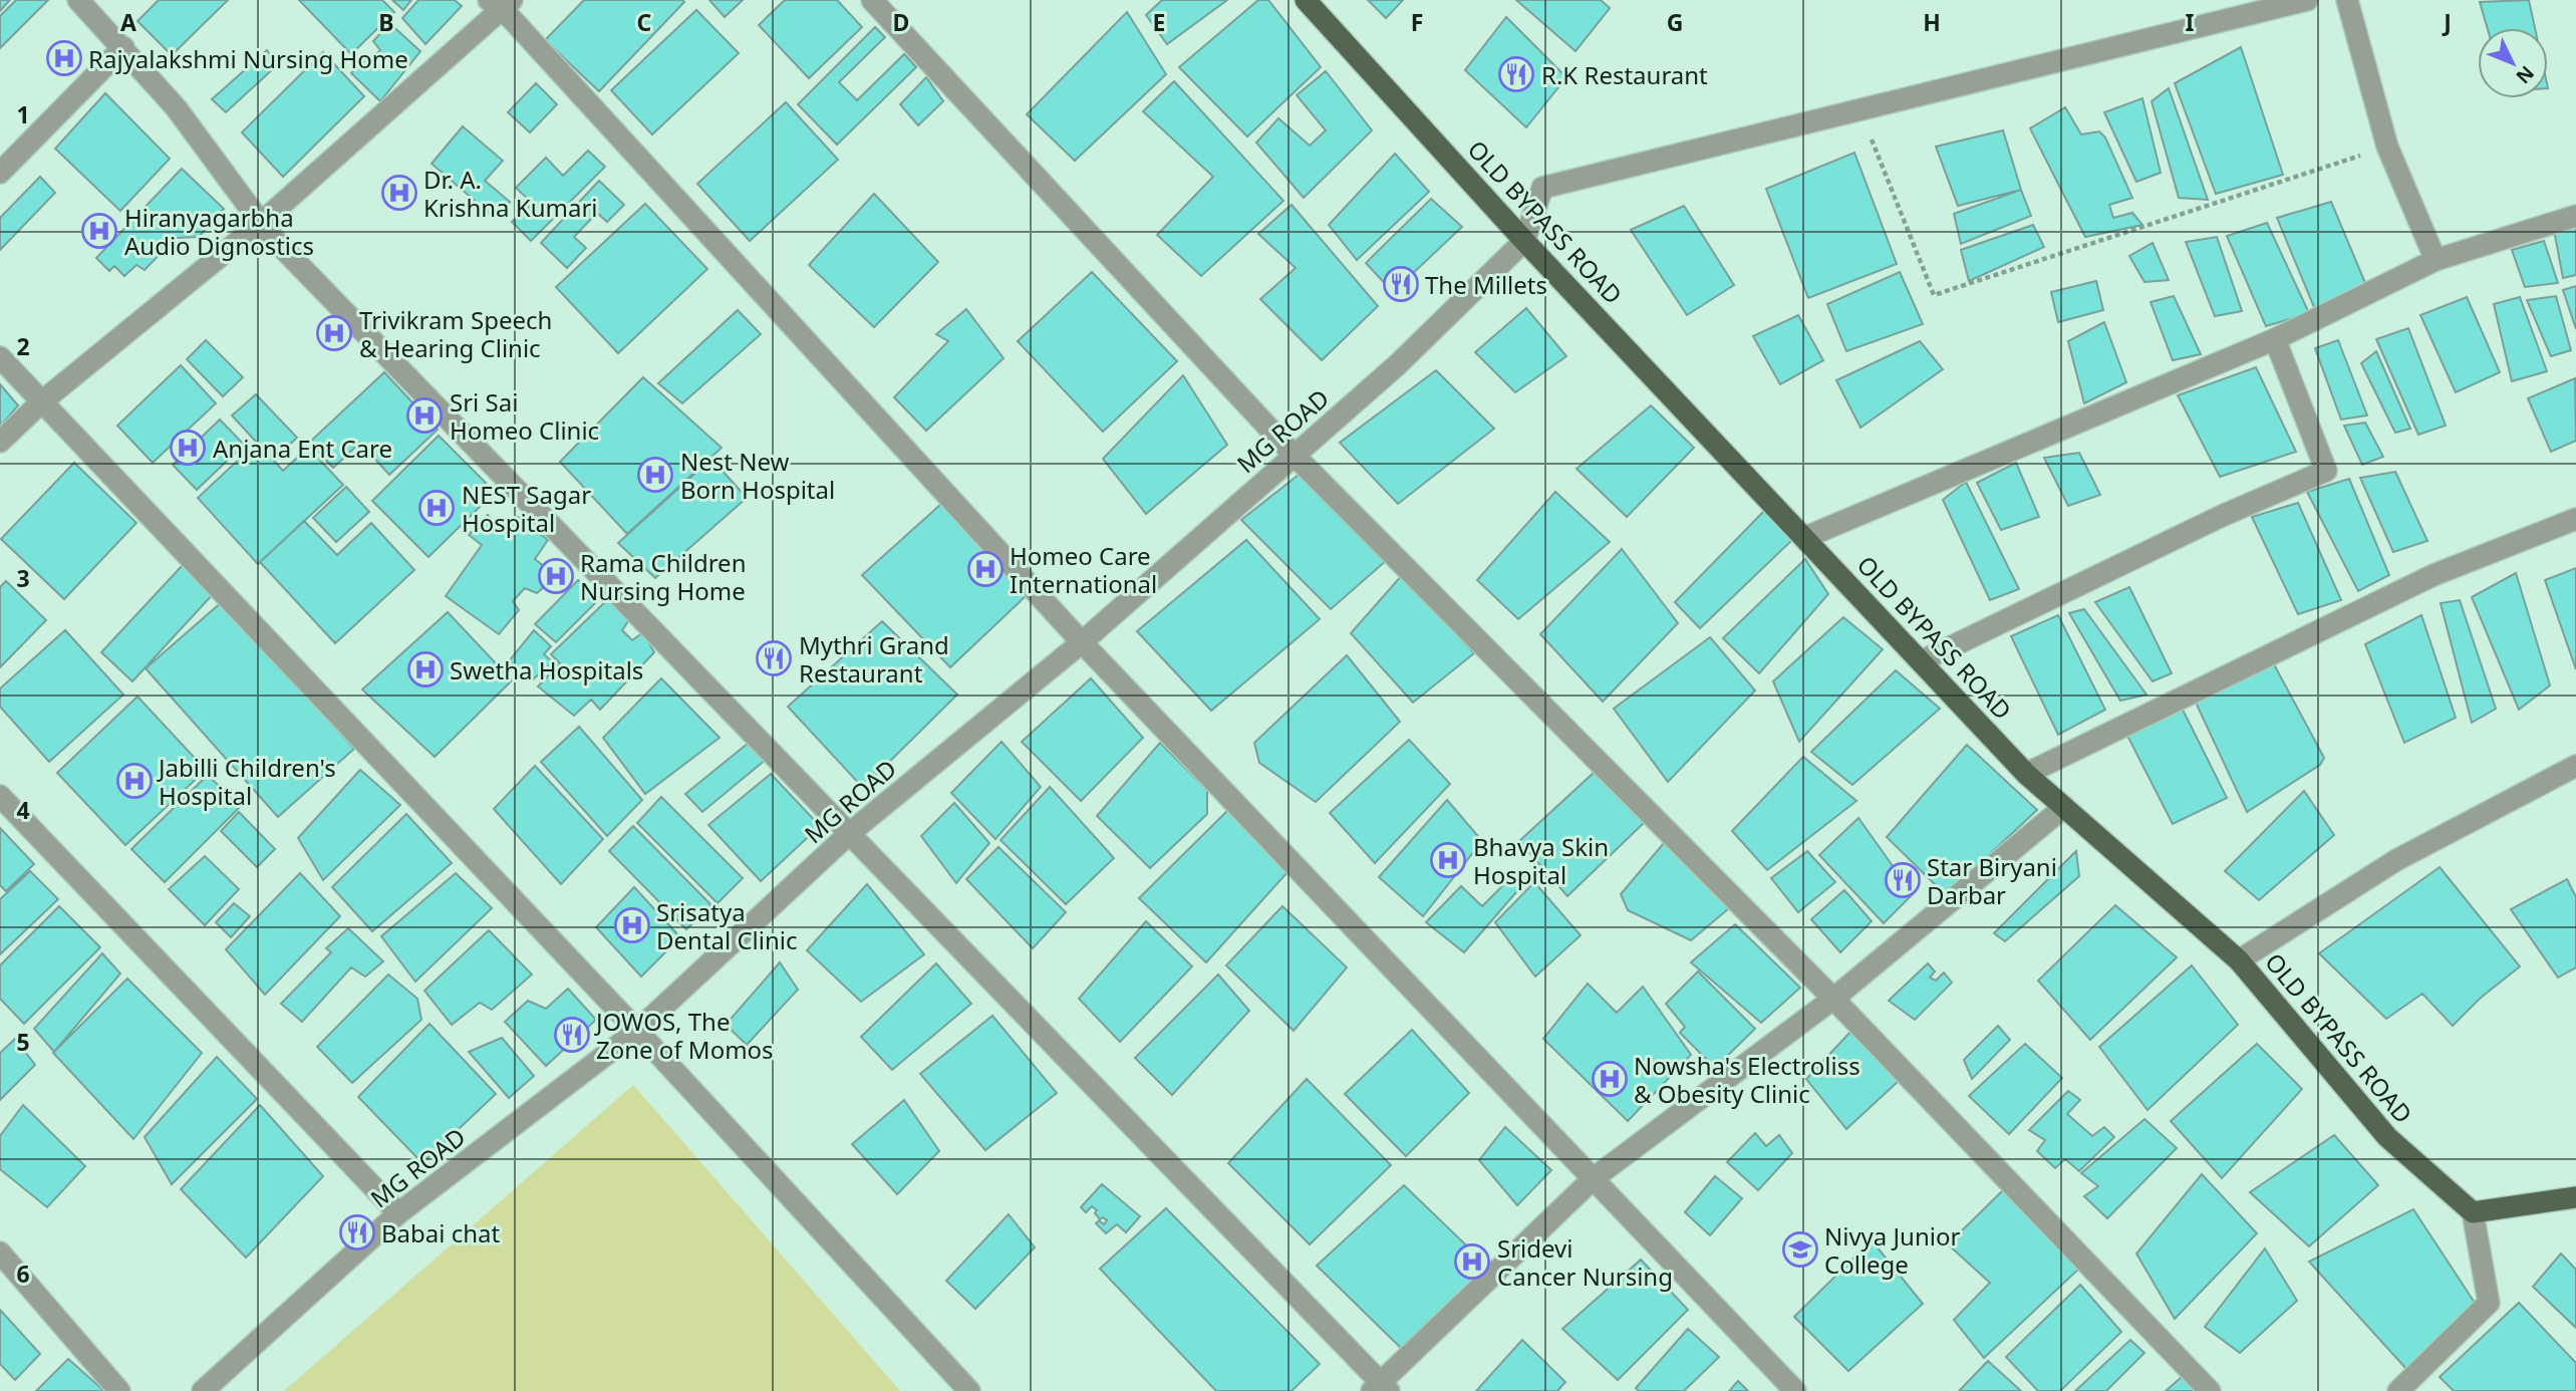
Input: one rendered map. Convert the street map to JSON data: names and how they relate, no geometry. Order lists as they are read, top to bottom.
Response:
{
  "streets": {
    "main road": ["OLD BYPASS ROAD"],
    "street": ["MG ROAD"]
  },
  "crossings": [
    ["OLD BYPASS ROAD", "MG ROAD"]
  ],
  "places": {
    "hospital": [
      "Rajyalakshmi Nursing Home",
      "Dr. A. Krishna Kumari",
      "Hiranyagarbha Audio Dignostics",
      "Trivikram Speech & Hearing Clinic",
      "Sri Sai Homeo Clinic",
      "Anjana Ent Care",
      "Nest New Born Hospital",
      "NEST Sagar Hospital",
      "Homeo Care International",
      "Rama Children Nursing Home",
      "Swetha Hospitals",
      "Jabilli Children's Hospital",
      "Bhavya Skin Hospital",
      "Srisatya Dental Clinic",
      "Nowsha's Electroliss & Obesity Clinic",
      "Sridevi Cancer Nursing"
    ],
    "restaurant": [
      "R.K Restaurant",
      "The Millets",
      "Mythri Grand Restaurant",
      "Star Biryani Darbar",
      "JOWOS, The Zone of Momos",
      "Babai chat"
    ],
    "school or university": ["Nivya Junior College"]
  },
  "north": "bottom right",
  "grid": {
    "columns": [
      "A",
      "B",
      "C",
      "D",
      "E",
      "F",
      "G",
      "H",
      "I",
      "J"
    ],
    "rows": [
      "1",
      "2",
      "3",
      "4",
      "5",
      "6"
    ]
  }
}
